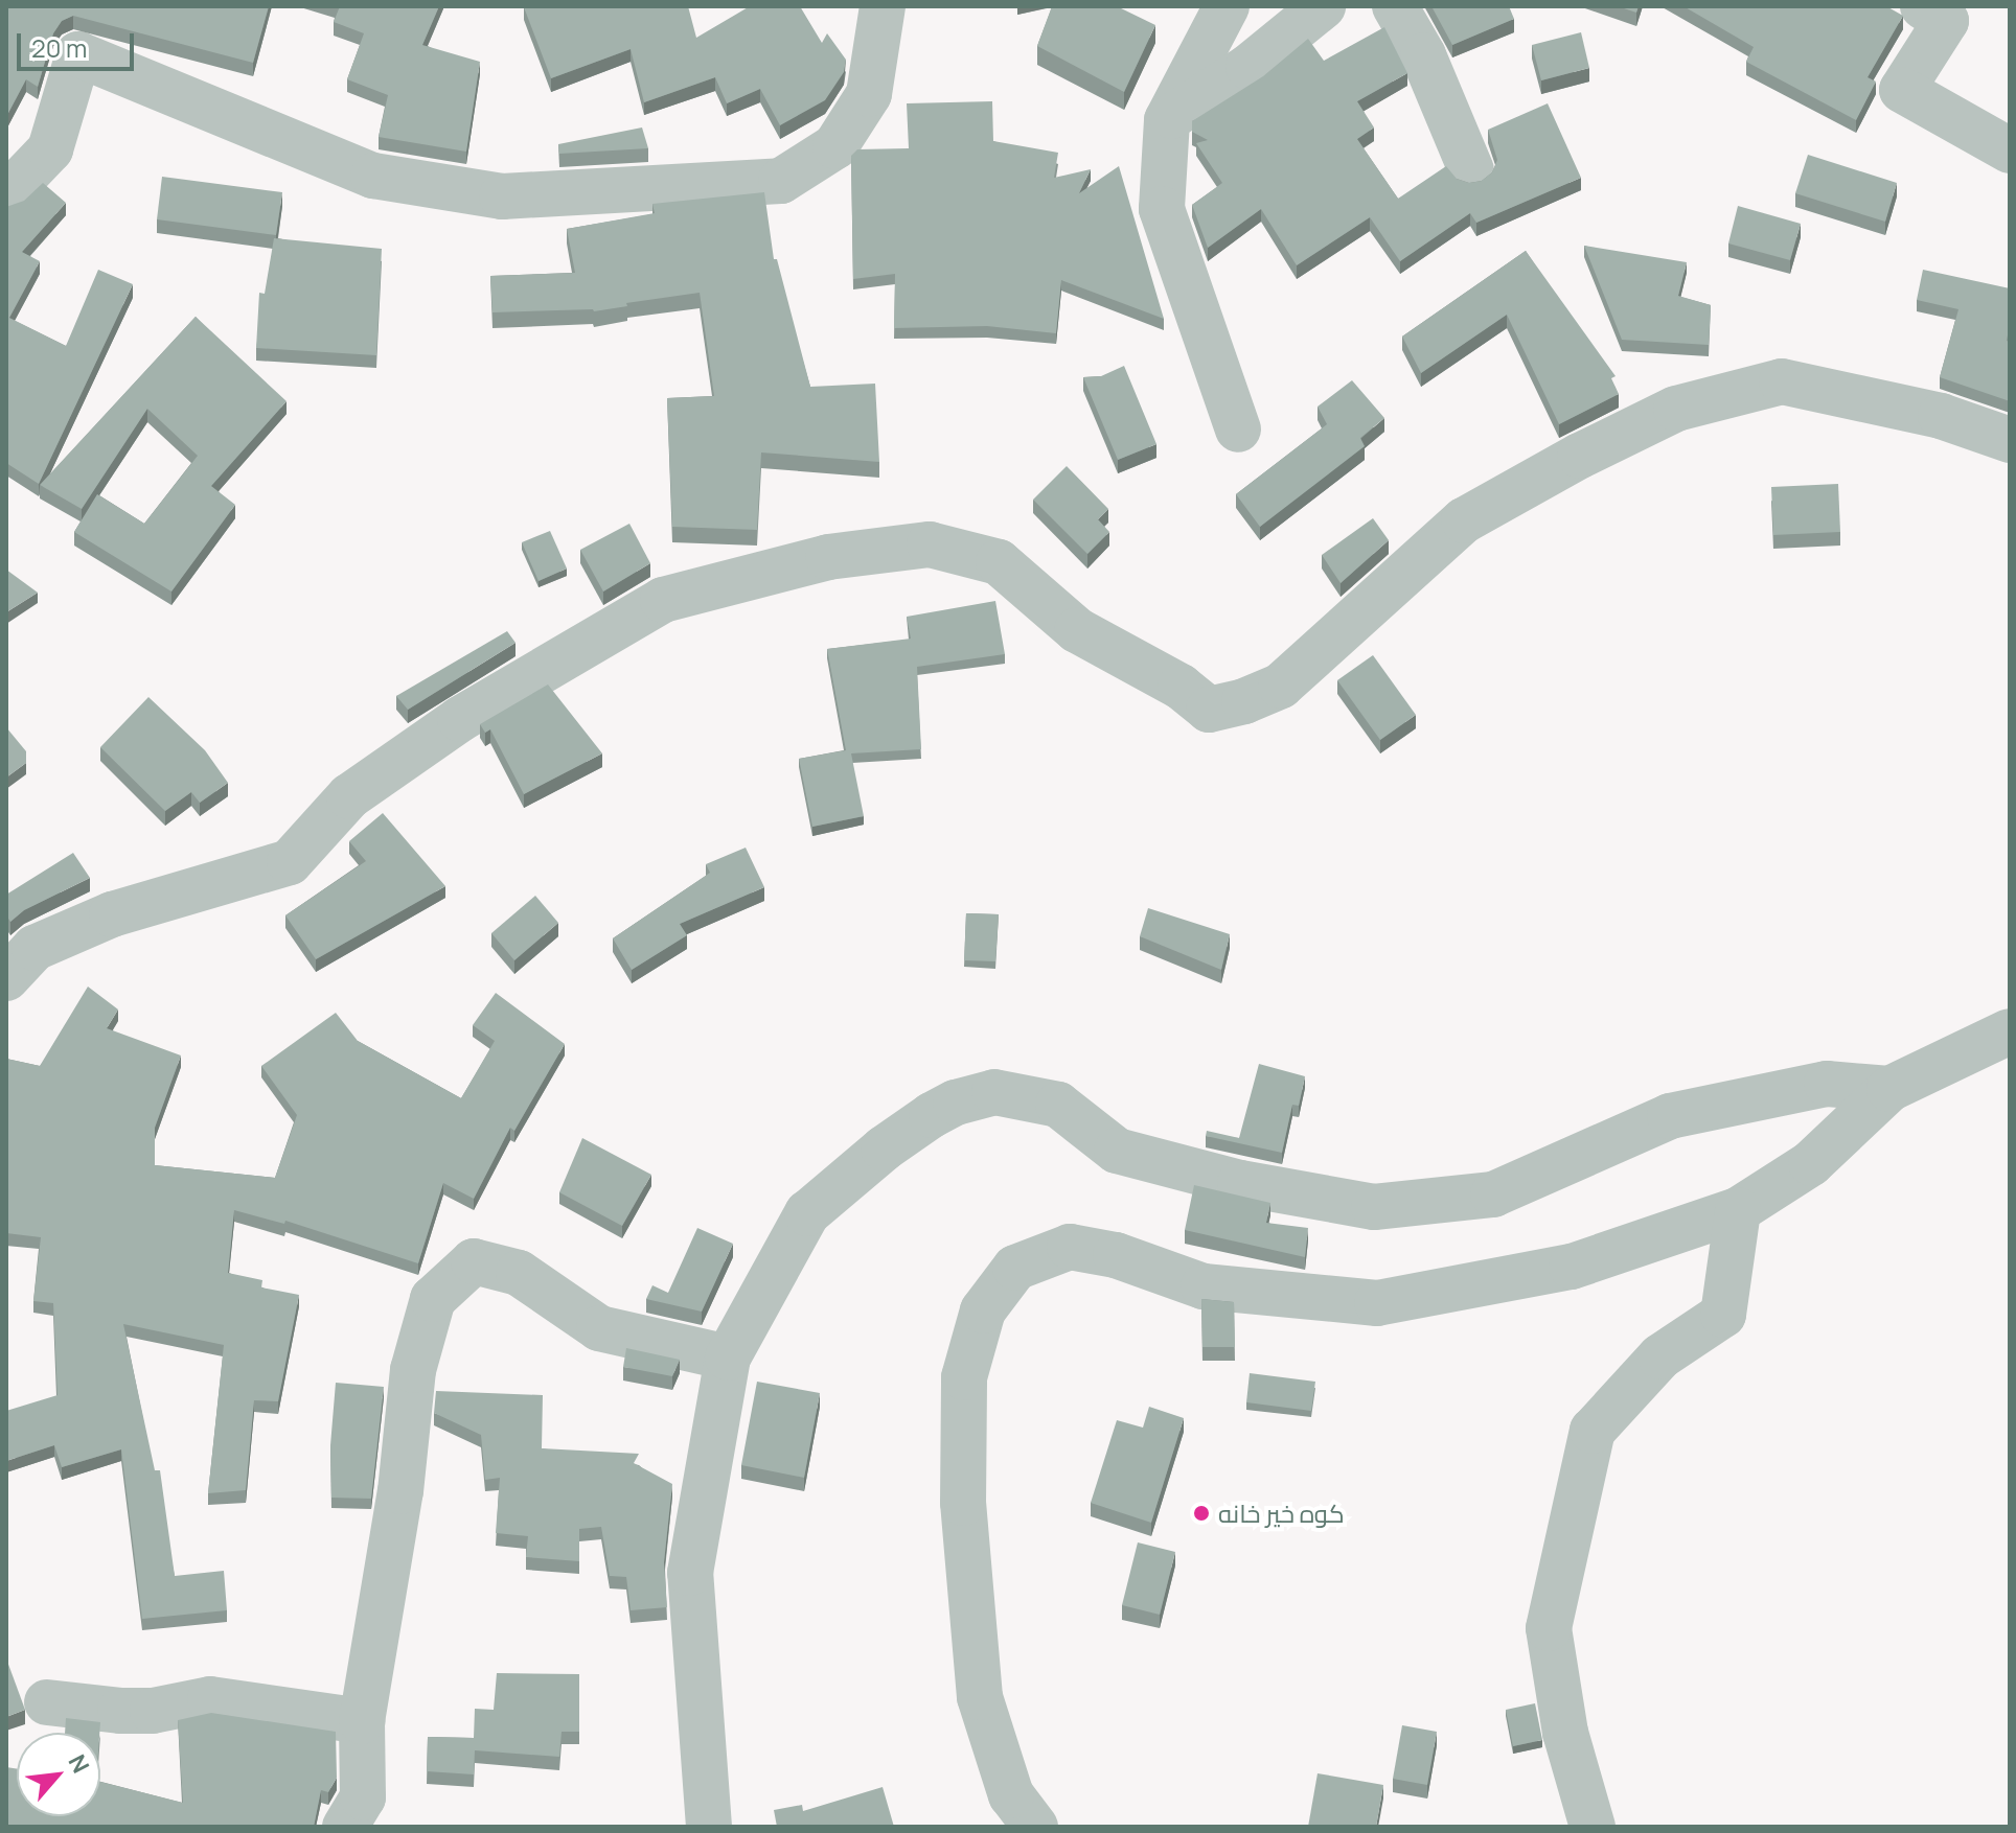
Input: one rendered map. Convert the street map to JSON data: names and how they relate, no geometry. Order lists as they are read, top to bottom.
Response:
{
  "places": ["کوه خير خانه"],
  "scale_bar": "20 m",
  "north": "top right"
}
